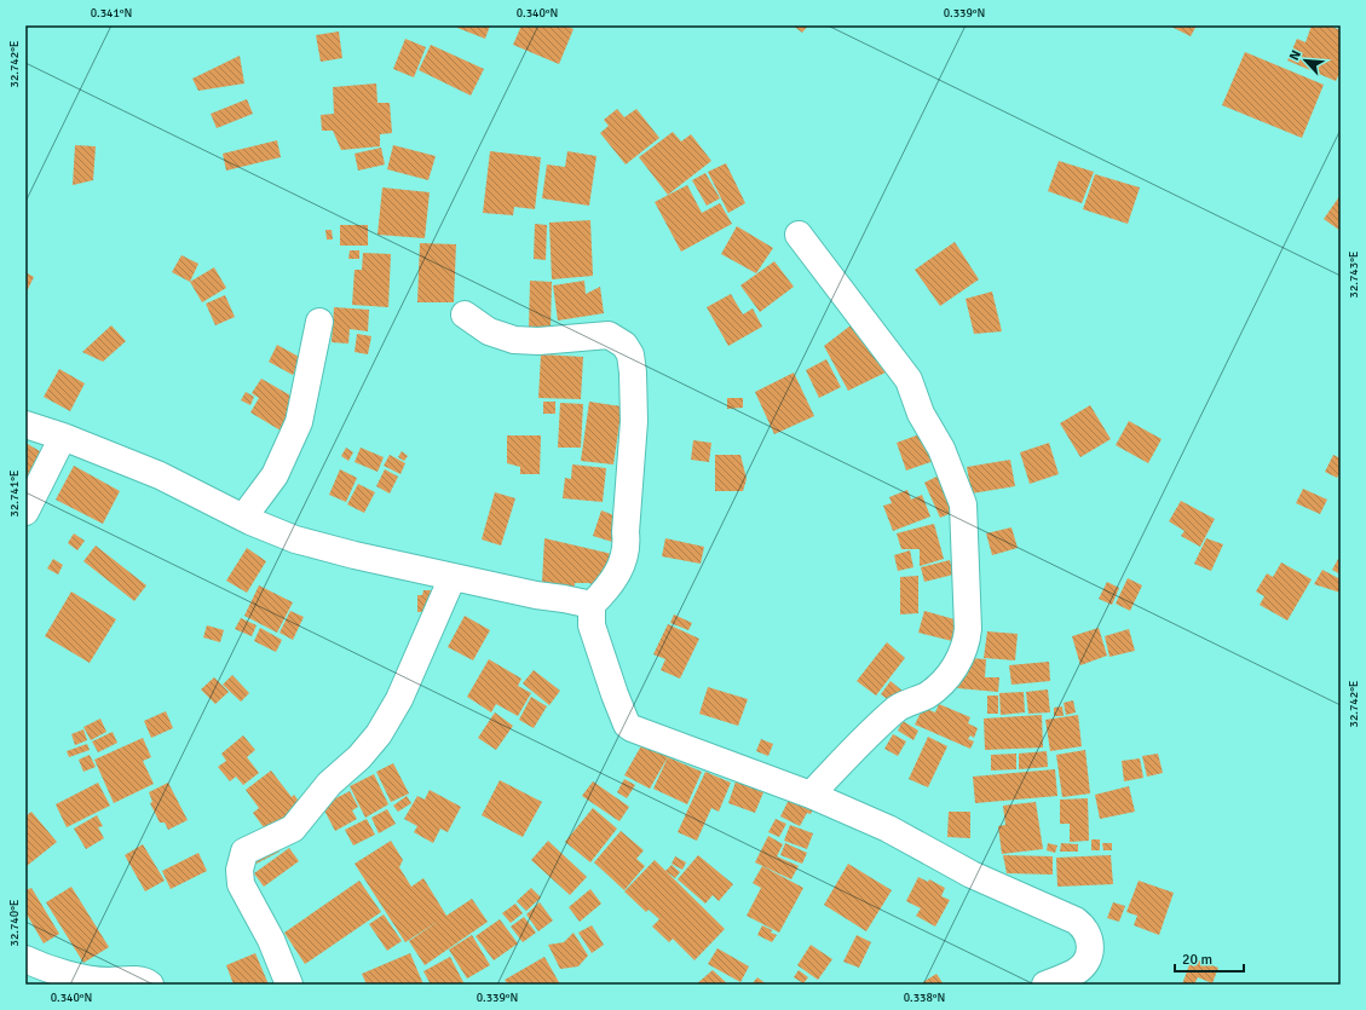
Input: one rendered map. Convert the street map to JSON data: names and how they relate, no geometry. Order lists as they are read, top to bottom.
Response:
{
  "scale_bar": "20 m",
  "north": "top left",
  "coordinates": [
    "0.341°N",
    "0.340°N",
    "0.339°N",
    "32.742°E",
    "32.743°E",
    "32.741°E",
    "32.740°E",
    "0.338°N"
  ]
}
